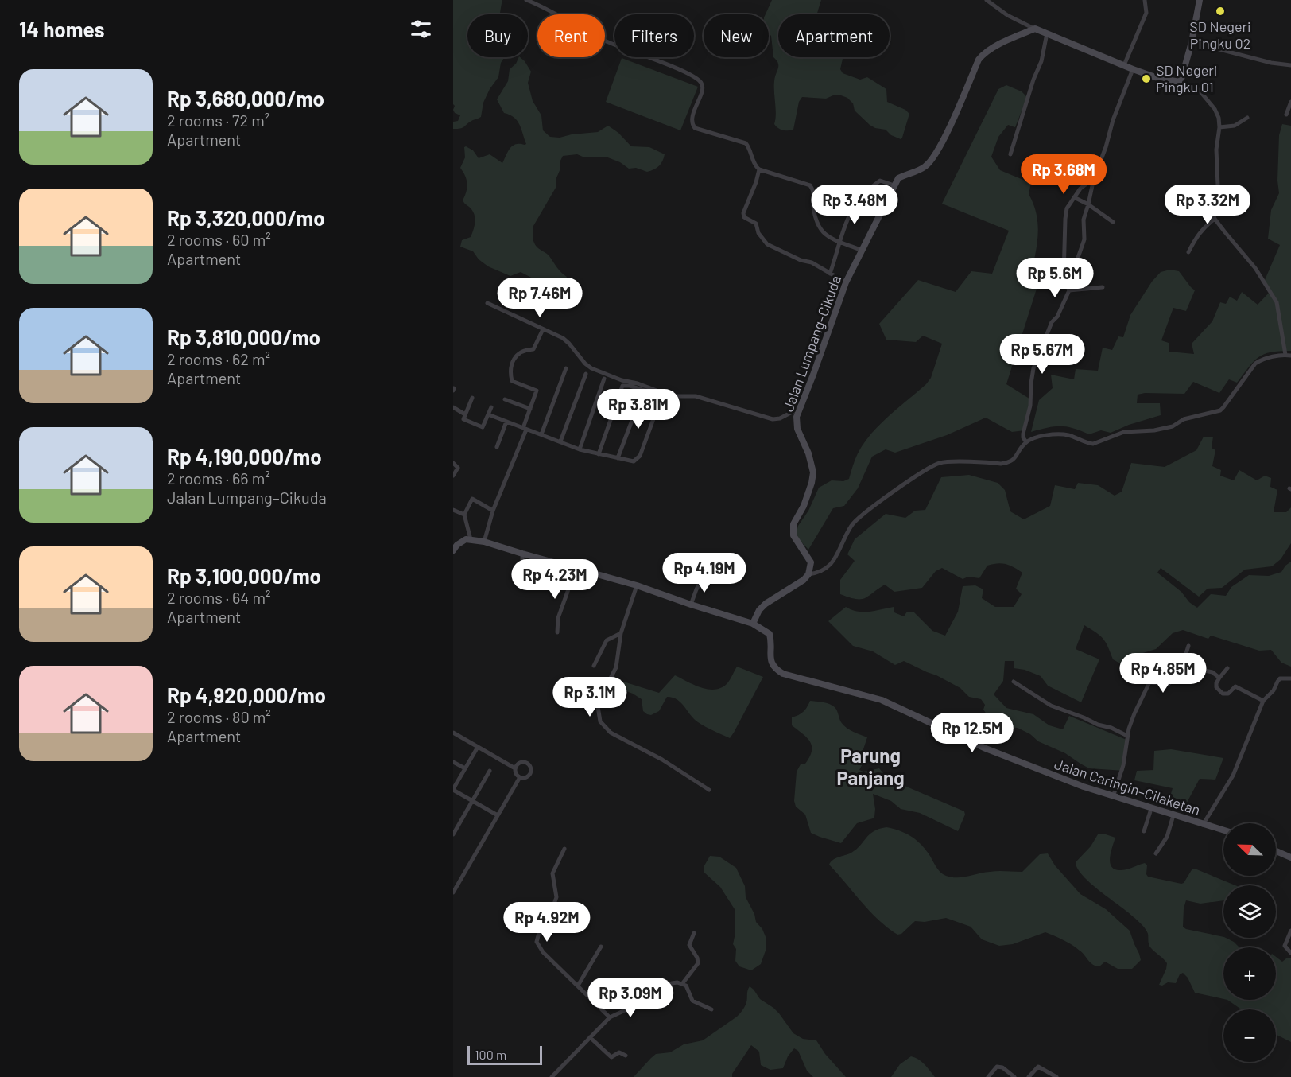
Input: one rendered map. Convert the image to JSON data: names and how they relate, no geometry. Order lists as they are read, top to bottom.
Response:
{
  "streets": {
    "street": ["Jalan Lumpang–Cikuda", "Jalan Caringin–Cilaketan"]
  },
  "districts": ["Parung Panjang"],
  "places": ["SD Negeri Pingku 02", "SD Negeri Pingku 01"],
  "scale_bar": "100 m",
  "north": "top left",
  "page": {
    "heading": "14 homes",
    "chip": [
      "Buy",
      "Rent",
      "Filters",
      "New",
      "Apartment"
    ],
    "list": [
      {
        "name": "Rp 3,680,000/mo",
        "note": "2 rooms · 72 m² · Apartment"
      },
      {
        "name": "Rp 3,320,000/mo",
        "note": "2 rooms · 60 m² · Apartment"
      },
      {
        "name": "Rp 3,810,000/mo",
        "note": "2 rooms · 62 m² · Apartment"
      },
      {
        "name": "Rp 4,190,000/mo",
        "note": "2 rooms · 66 m² · Jalan Lumpang–Cikuda"
      },
      {
        "name": "Rp 3,100,000/mo",
        "note": "2 rooms · 64 m² · Apartment"
      },
      {
        "name": "Rp 4,920,000/mo",
        "note": "2 rooms · 80 m² · Apartment"
      }
    ],
    "price": [
      "Rp 3.68M",
      "Rp 3.48M",
      "Rp 3.32M",
      "Rp 5.6M",
      "Rp 7.46M",
      "Rp 5.67M",
      "Rp 3.81M",
      "Rp 4.19M",
      "Rp 4.23M",
      "Rp 4.85M",
      "Rp 3.1M",
      "Rp 12.5M",
      "Rp 4.92M",
      "Rp 3.09M"
    ],
    "map_buttons": ["+", "−"],
    "scale": "100 m"
  }
}
